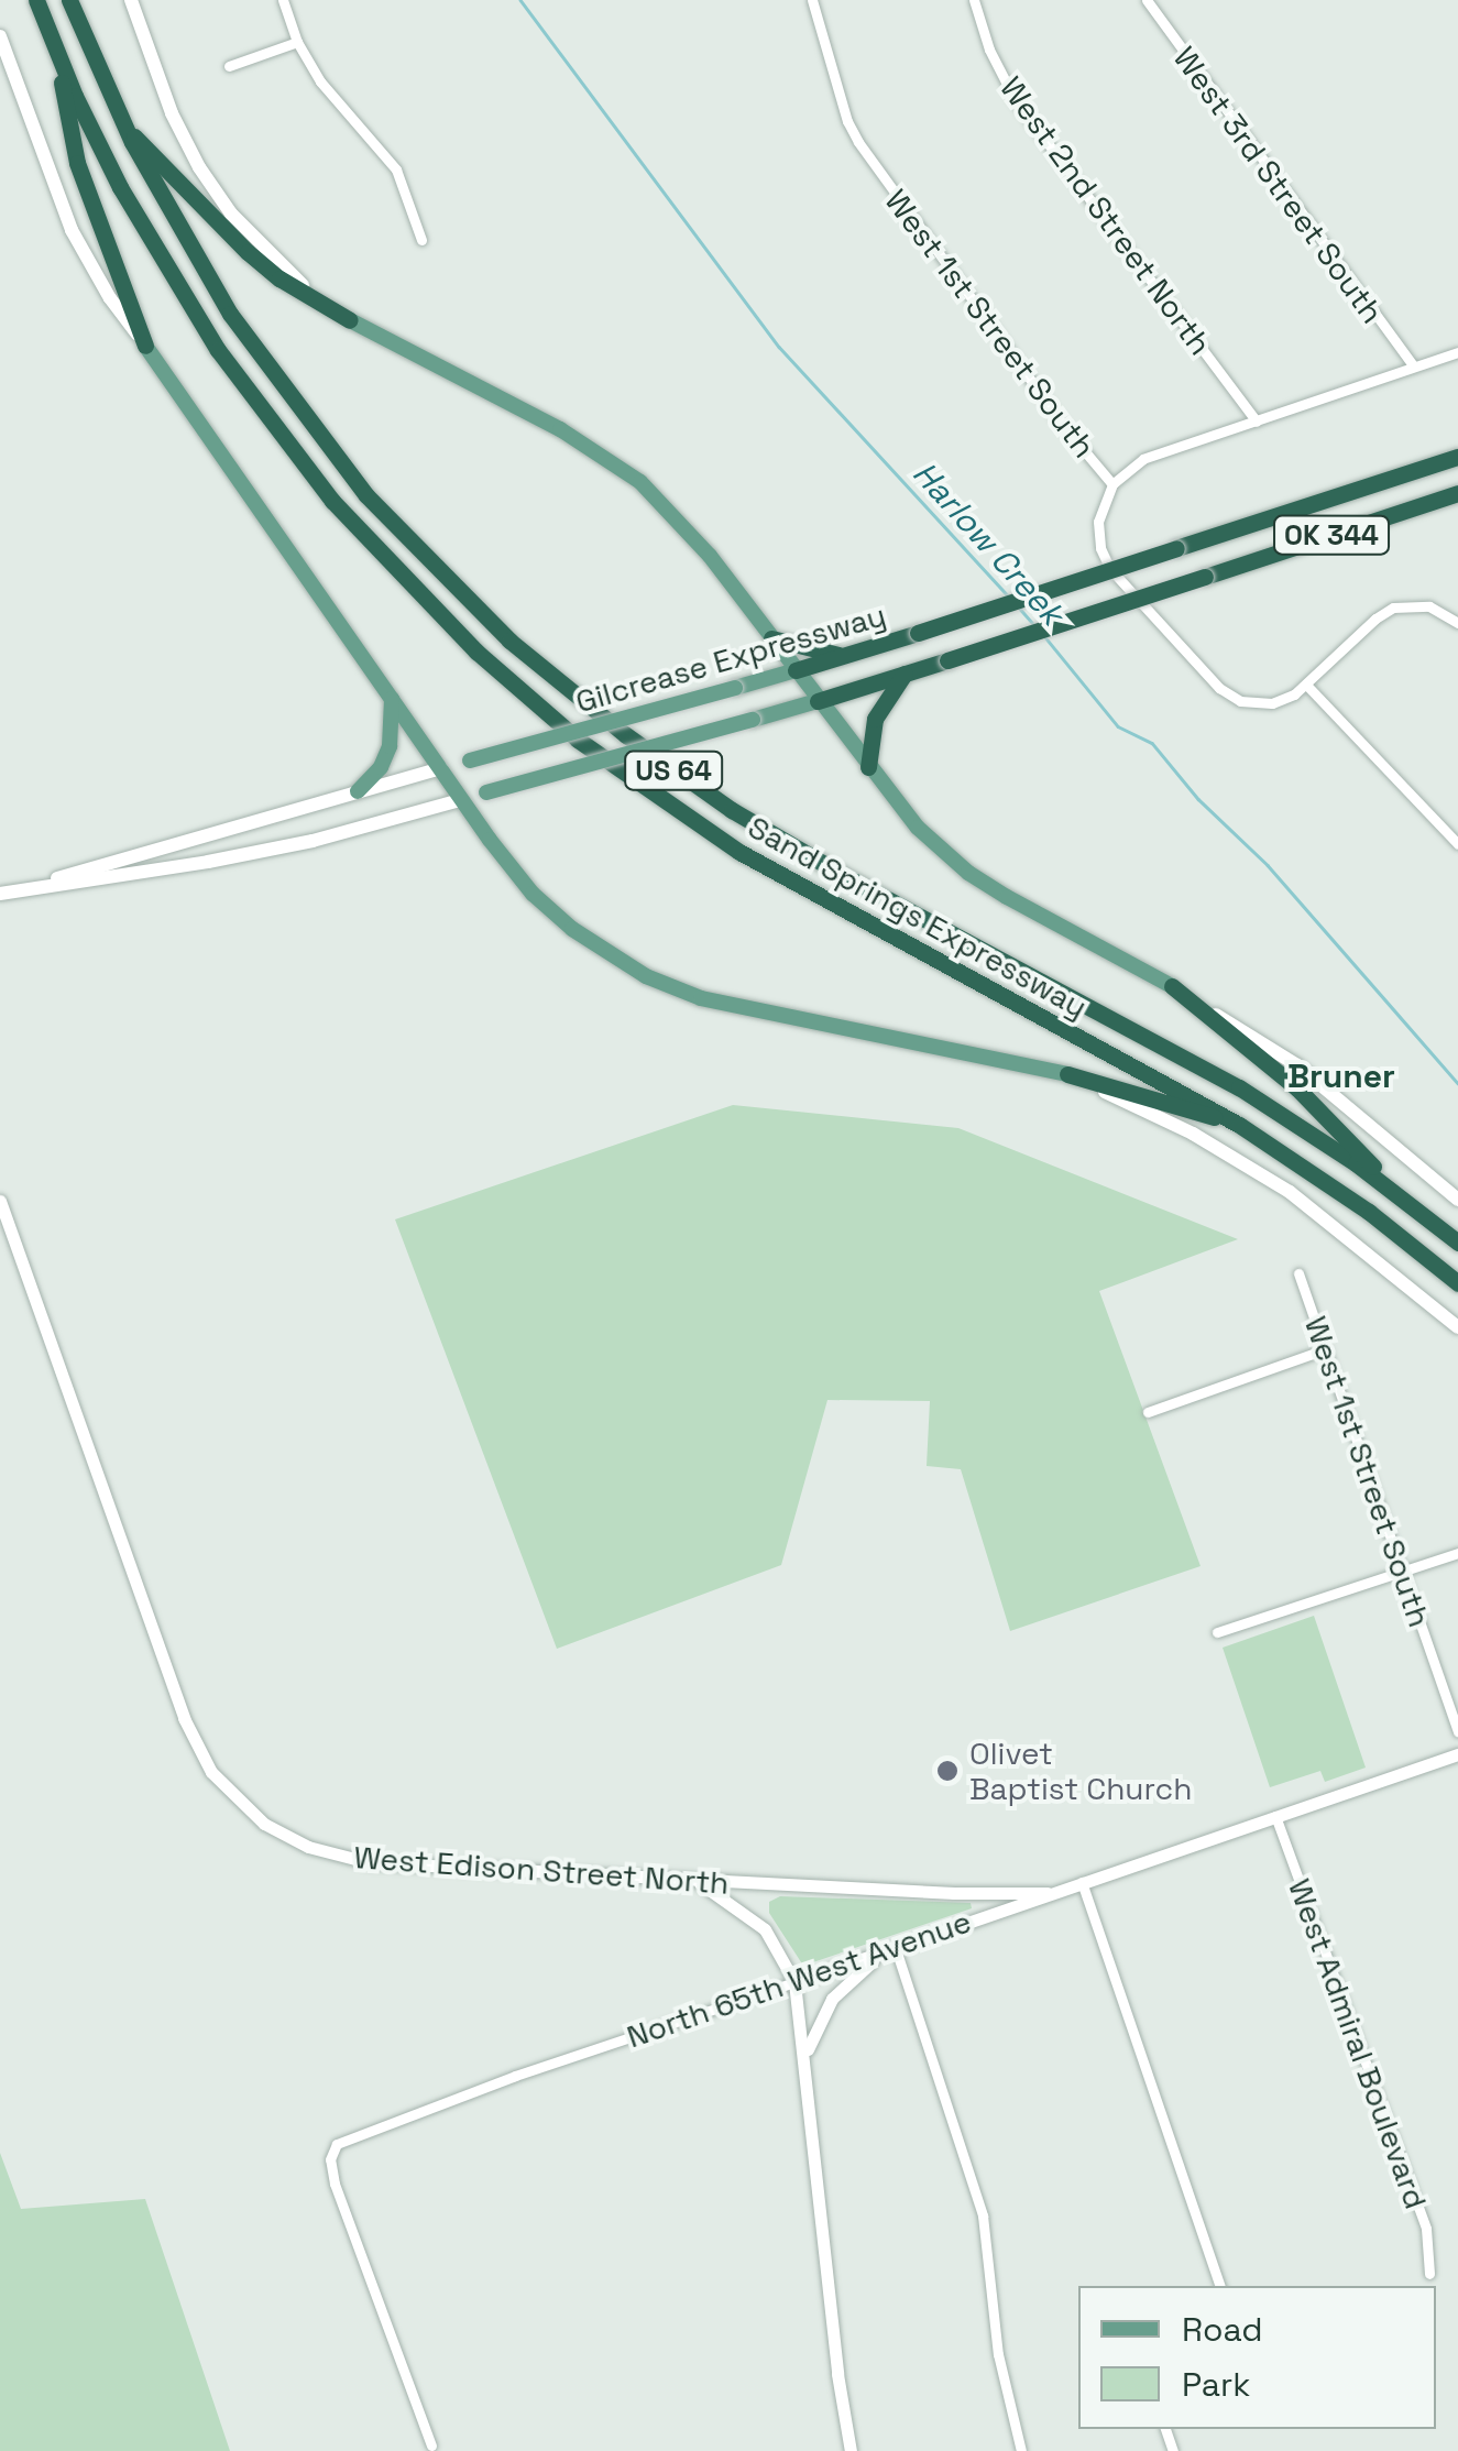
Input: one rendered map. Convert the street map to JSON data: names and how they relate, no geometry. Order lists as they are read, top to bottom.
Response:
{
  "streets": {
    "highway": [
      "OK 344",
      "Gilcrease Expressway",
      "US 64",
      "Sand Springs Expressway"
    ],
    "street": [
      "West 3rd Street South",
      "West 2nd Street North",
      "West 1st Street South",
      "West Edison Street North",
      "North 65th West Avenue",
      "West Admiral Boulevard"
    ]
  },
  "crossings": [
    ["West Edison Street North", "North 65th West Avenue"],
    ["North 65th West Avenue", "West Admiral Boulevard"]
  ],
  "districts": ["Bruner"],
  "water": ["Harlow Creek"],
  "places": ["Olivet Baptist Church"],
  "legend": ["Road", "Park"]
}
